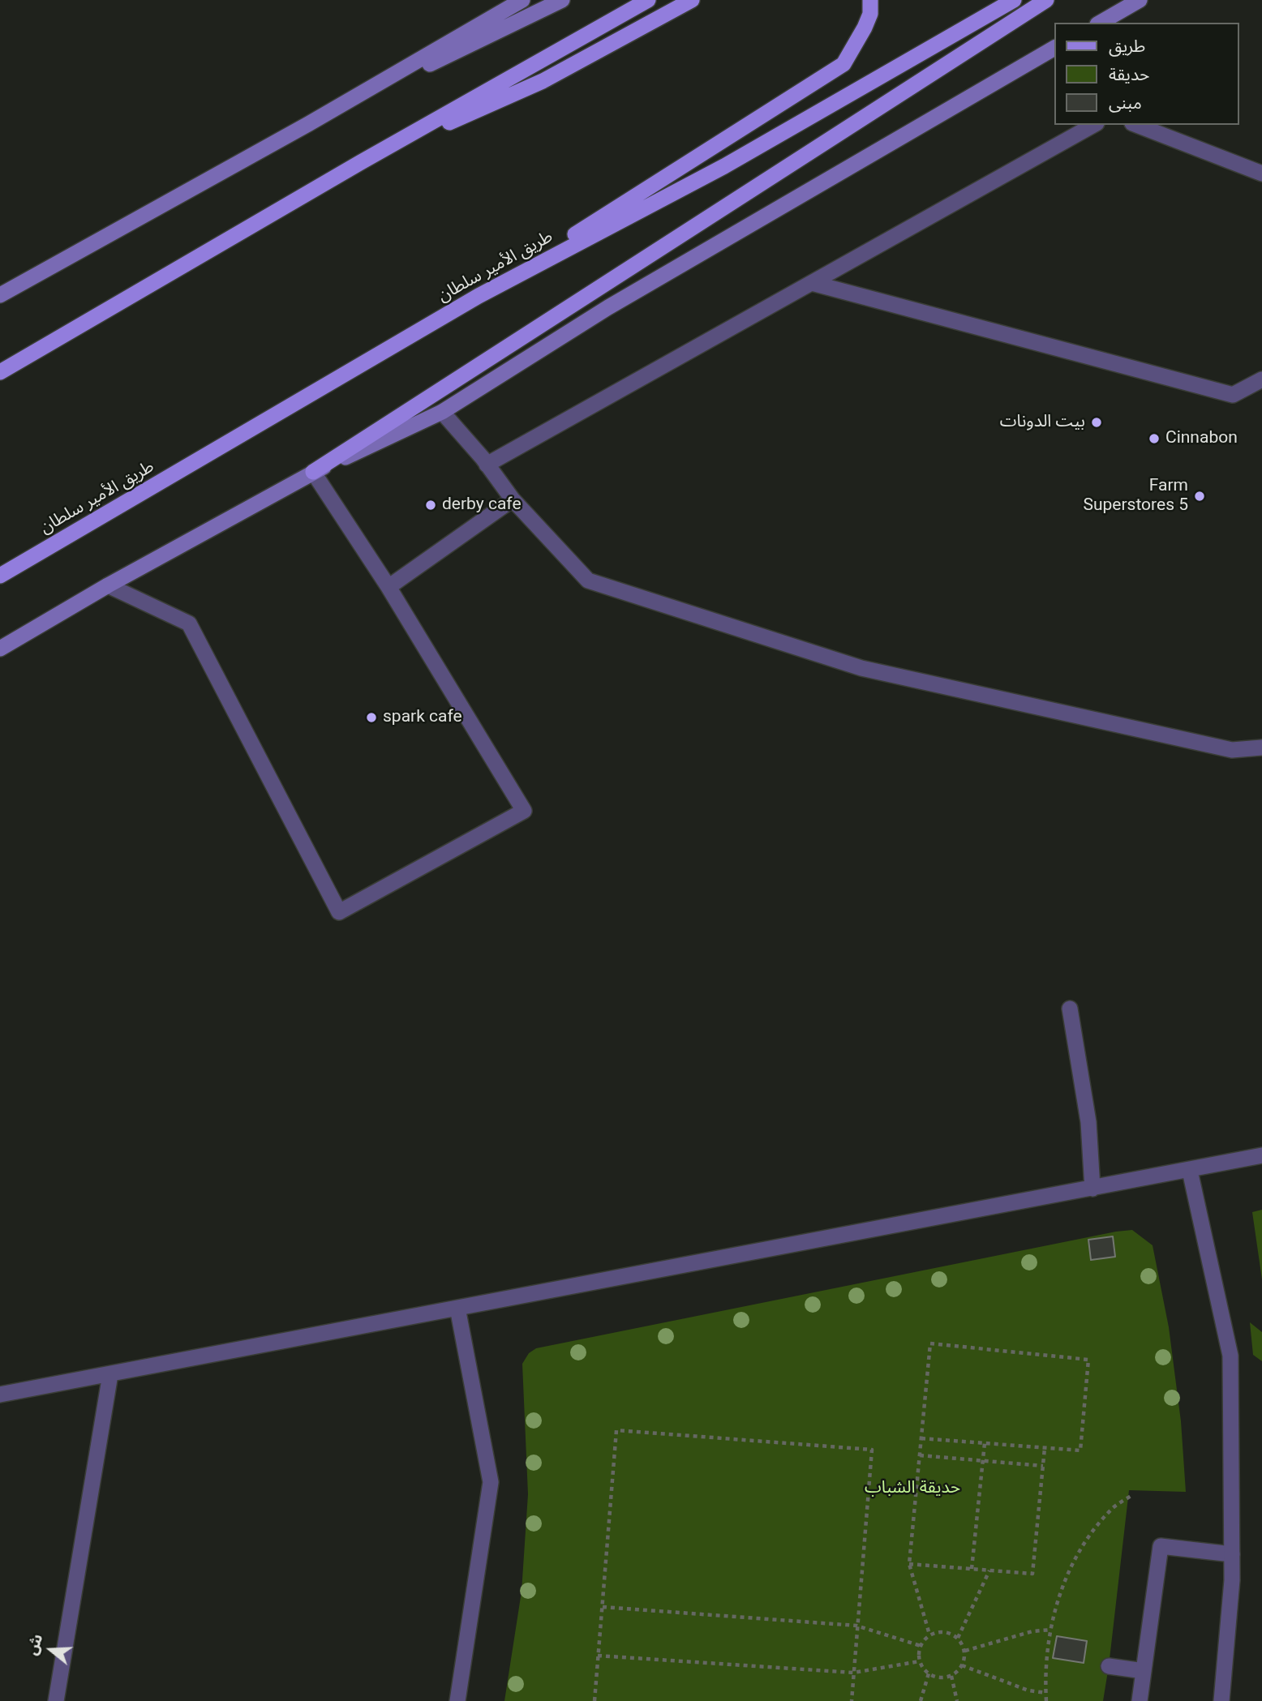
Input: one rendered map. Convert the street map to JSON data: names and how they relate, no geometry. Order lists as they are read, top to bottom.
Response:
{
  "streets": {
    "main road": ["طريق الأمير سلطان"]
  },
  "parks": ["حديقة الشباب"],
  "places": [
    "بيت الدونات",
    "Cinnabon",
    "Farm Superstores 5",
    "derby cafe",
    "spark cafe"
  ],
  "legend": ["طريق", "حديقة", "مبنى"],
  "north": "left"
}
